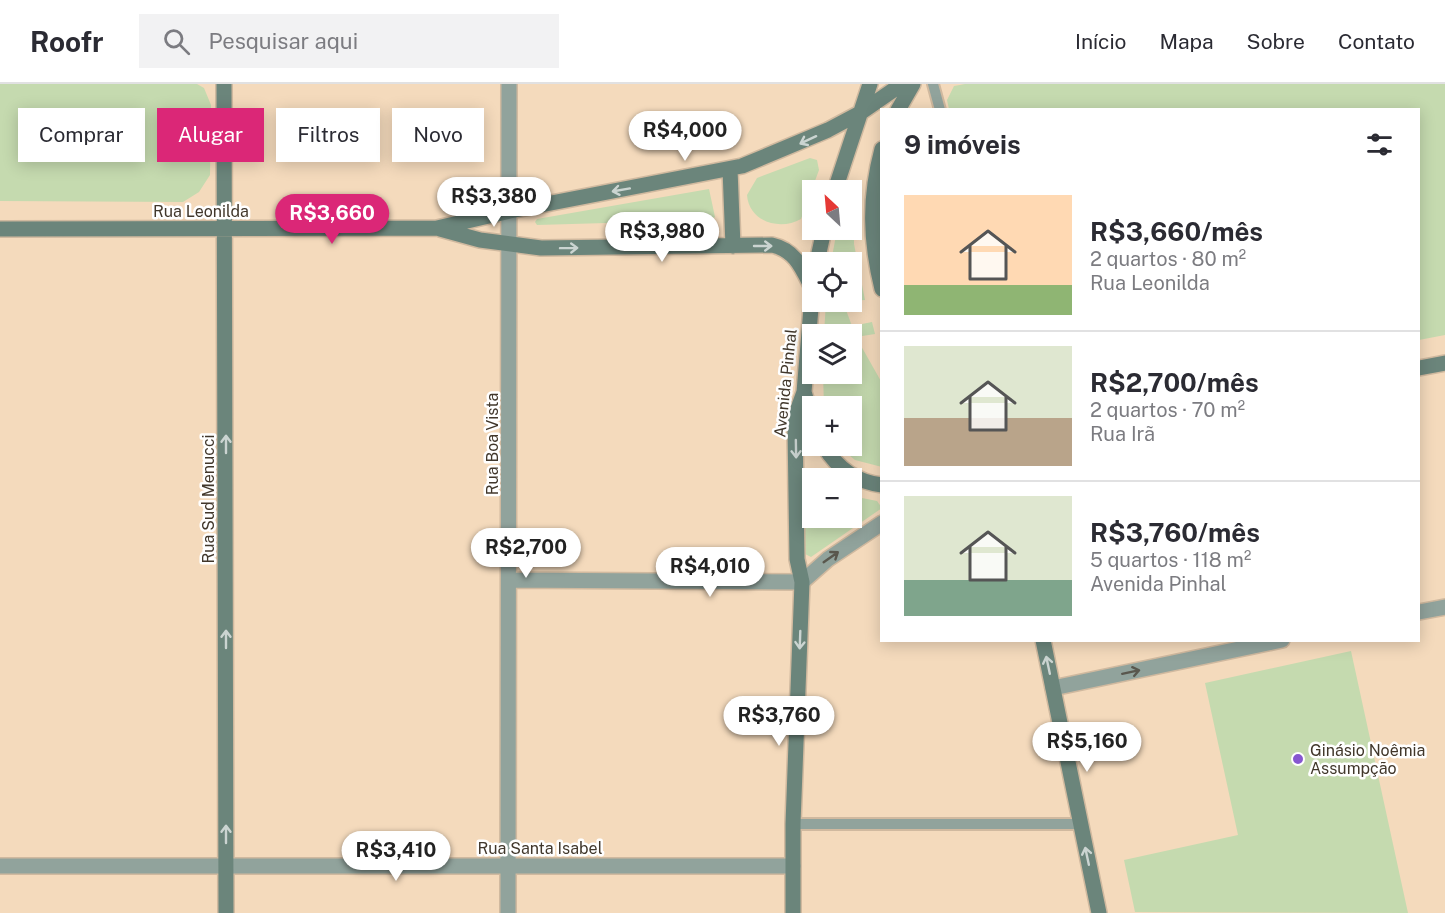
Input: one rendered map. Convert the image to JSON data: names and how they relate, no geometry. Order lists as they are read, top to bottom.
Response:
{
  "streets": {
    "main road": ["Rua Leonilda", "Avenida Pinhal", "Rua Sud Menucci"],
    "street": ["Rua Boa Vista", "Rua Santa Isabel"]
  },
  "crossings": [
    ["Rua Leonilda", "Rua Boa Vista"],
    ["Rua Leonilda", "Rua Sud Menucci"],
    ["Avenida Pinhal", "Rua Santa Isabel"],
    ["Rua Boa Vista", "Rua Santa Isabel"],
    ["Rua Sud Menucci", "Rua Santa Isabel"]
  ],
  "one_way": ["Avenida Pinhal", "Rua Sud Menucci"],
  "places": ["Ginásio Noêmia Assumpção"],
  "north": "top left",
  "page": {
    "header": "Roofr",
    "search": "Pesquisar aqui",
    "nav": [
      "Início",
      "Mapa",
      "Sobre",
      "Contato"
    ],
    "chip": [
      "Comprar",
      "Alugar",
      "Filtros",
      "Novo"
    ],
    "heading": "9 imóveis",
    "price": [
      "R$4,000",
      "R$3,380",
      "R$3,660",
      "R$3,980",
      "R$2,700",
      "R$4,010",
      "R$3,760",
      "R$5,160",
      "R$3,410"
    ],
    "map_buttons": ["+", "−"],
    "list": [
      {
        "name": "R$3,660/mês",
        "note": "2 quartos · 80 m² · Rua Leonilda"
      },
      {
        "name": "R$2,700/mês",
        "note": "2 quartos · 70 m² · Rua Irã"
      },
      {
        "name": "R$3,760/mês",
        "note": "5 quartos · 118 m² · Avenida Pinhal"
      }
    ]
  }
}
